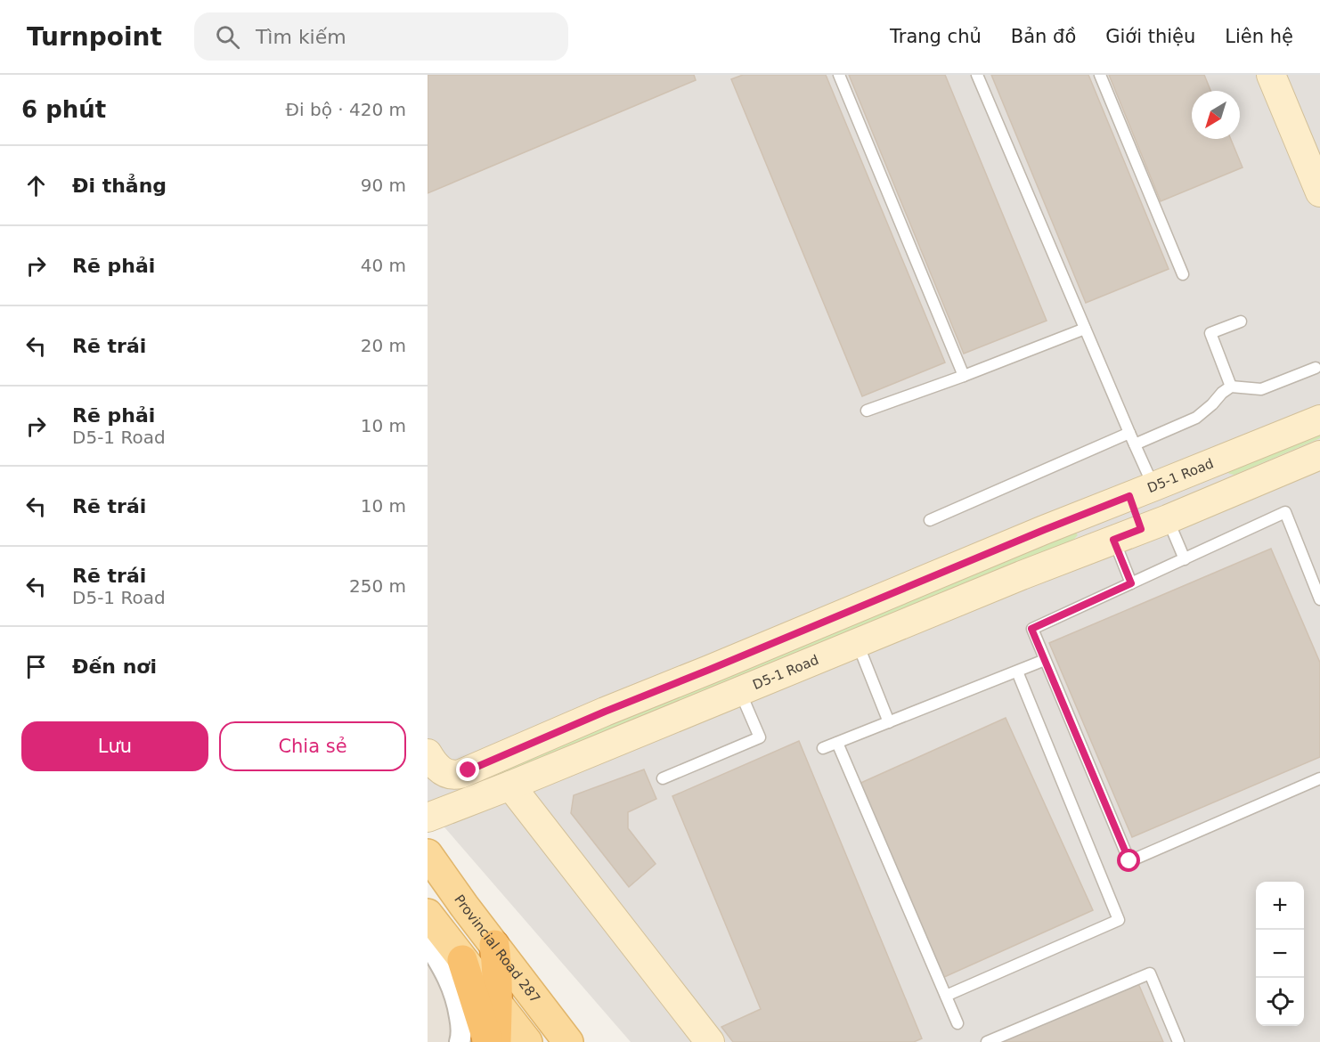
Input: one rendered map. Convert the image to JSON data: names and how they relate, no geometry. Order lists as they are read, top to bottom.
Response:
{
  "streets": {
    "main road": ["D5-1 Road", "Provincial Road 287"]
  },
  "north": "bottom left",
  "page": {
    "header": "Turnpoint",
    "search": "Tìm kiếm",
    "nav": [
      "Trang chủ",
      "Bản đồ",
      "Giới thiệu",
      "Liên hệ"
    ],
    "heading": ["6 phút", "Đi bộ · 420 m"],
    "list": [
      ["Đi thẳng", "90 m"],
      ["Rẽ phải", "40 m"],
      ["Rẽ trái", "20 m"],
      ["Rẽ phải", "D5-1 Road", "10 m"],
      ["Rẽ trái", "10 m"],
      ["Rẽ trái", "D5-1 Road", "250 m"],
      "Đến nơi"
    ],
    "buttons": ["Lưu", "Chia sẻ"],
    "map_buttons": ["+", "−"]
  }
}
